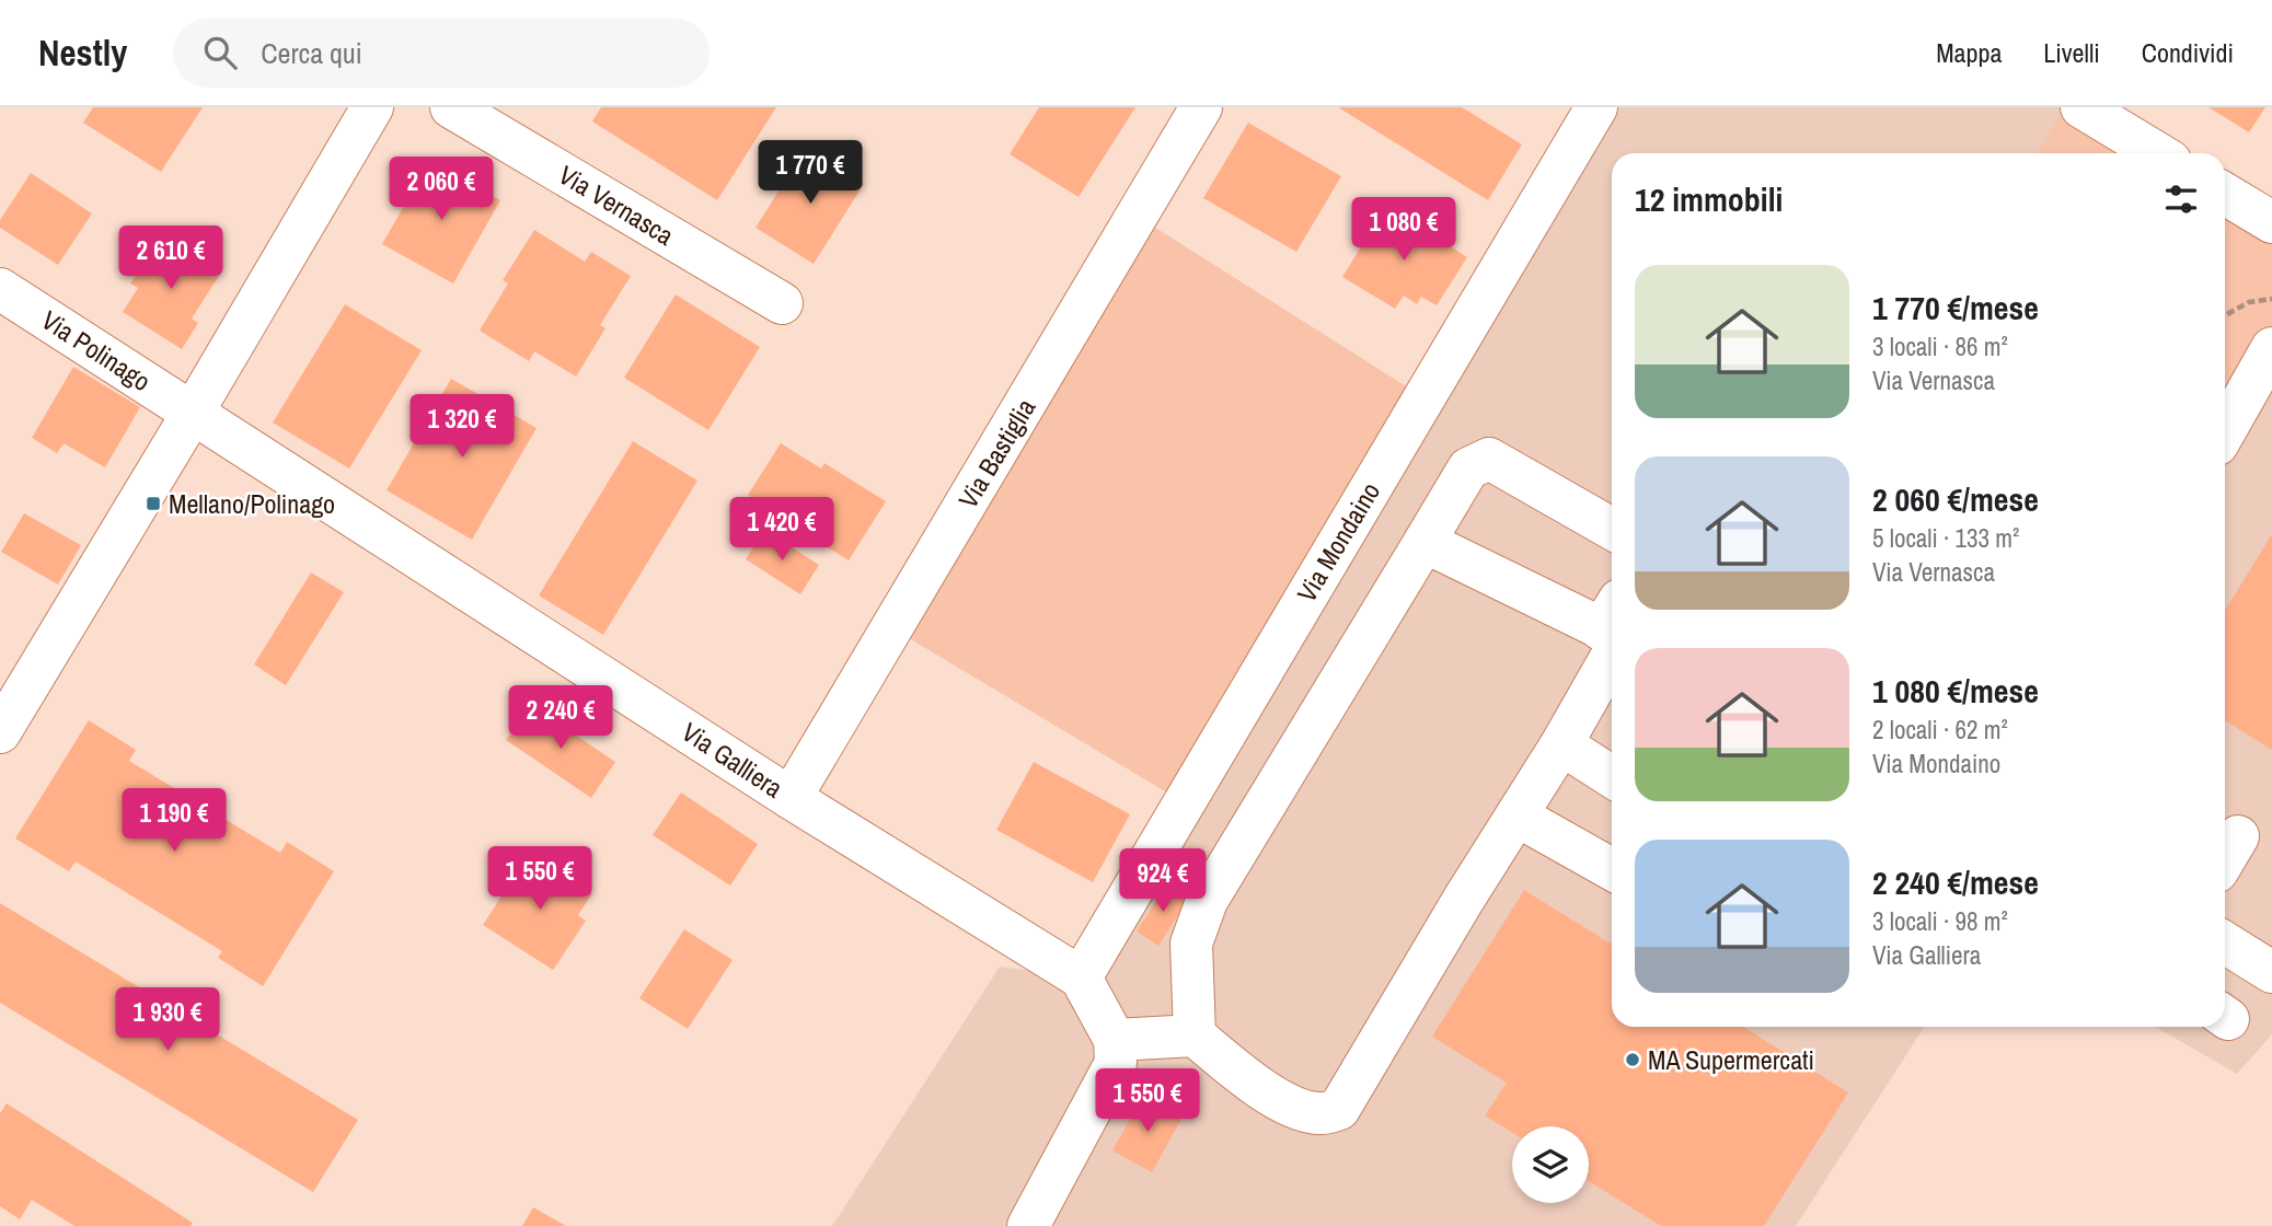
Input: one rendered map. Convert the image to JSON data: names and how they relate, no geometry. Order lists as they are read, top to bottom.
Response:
{
  "streets": {
    "street": [
      "Via Vernasca",
      "Via Polinago",
      "Via Bastiglia",
      "Via Mondaino",
      "Via Galliera"
    ]
  },
  "crossings": [
    ["Via Polinago", "Via Galliera"],
    ["Via Bastiglia", "Via Galliera"],
    ["Via Mondaino", "Via Galliera"]
  ],
  "places": {
    "transit": ["Mellano/Polinago"],
    "other": ["MA Supermercati"]
  },
  "page": {
    "header": "Nestly",
    "search": "Cerca qui",
    "nav": ["Mappa", "Livelli", "Condividi"],
    "price": [
      "1 770 €",
      "2 060 €",
      "1 080 €",
      "2 610 €",
      "1 320 €",
      "1 420 €",
      "2 240 €",
      "1 190 €",
      "1 550 €",
      "924 €",
      "1 930 €",
      "1 550 €"
    ],
    "heading": "12 immobili",
    "list": [
      {
        "name": "1 770 €/mese",
        "note": "3 locali · 86 m² · Via Vernasca"
      },
      {
        "name": "2 060 €/mese",
        "note": "5 locali · 133 m² · Via Vernasca"
      },
      {
        "name": "1 080 €/mese",
        "note": "2 locali · 62 m² · Via Mondaino"
      },
      {
        "name": "2 240 €/mese",
        "note": "3 locali · 98 m² · Via Galliera"
      }
    ]
  }
}
